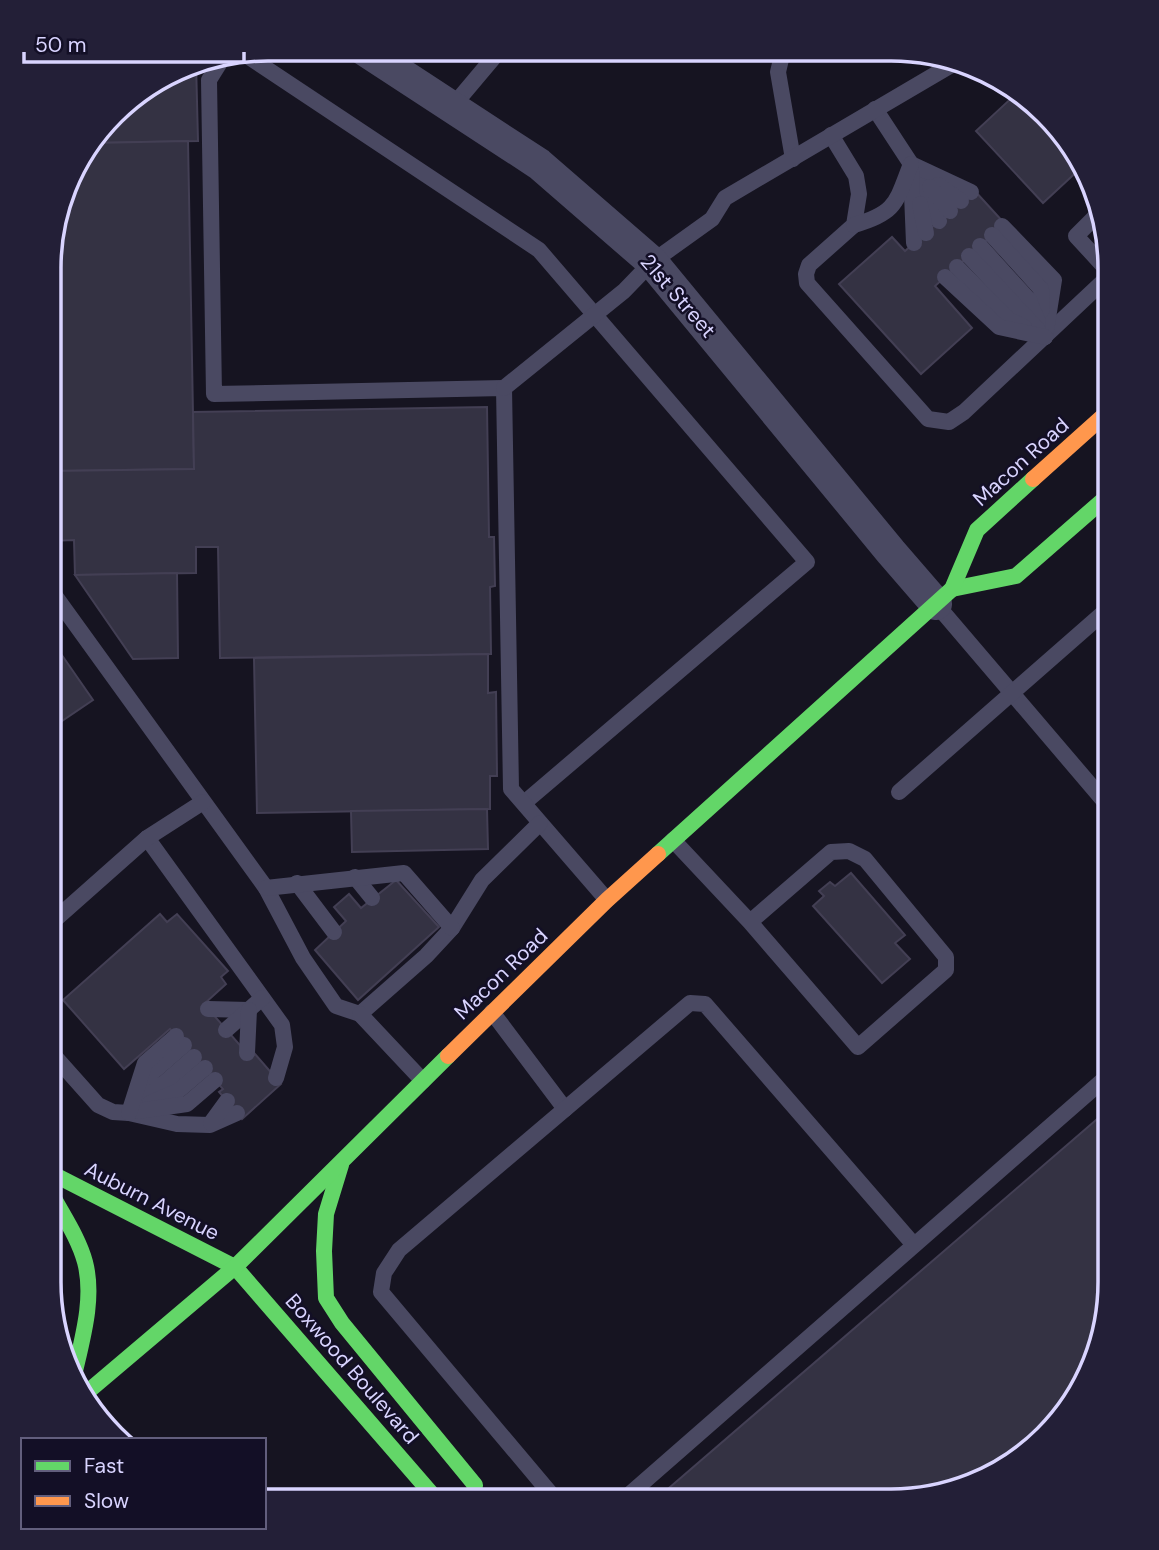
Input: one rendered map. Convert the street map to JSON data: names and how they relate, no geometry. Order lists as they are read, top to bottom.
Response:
{
  "streets": {
    "main road": ["Macon Road", "Auburn Avenue", "Boxwood Boulevard"],
    "street": ["21st Street"]
  },
  "crossings": [
    ["21st Street", "Macon Road"],
    ["Macon Road", "Auburn Avenue"],
    ["Macon Road", "Boxwood Boulevard"],
    ["Auburn Avenue", "Boxwood Boulevard"]
  ],
  "legend": ["Fast", "Slow"],
  "scale_bar": "50 m"
}
